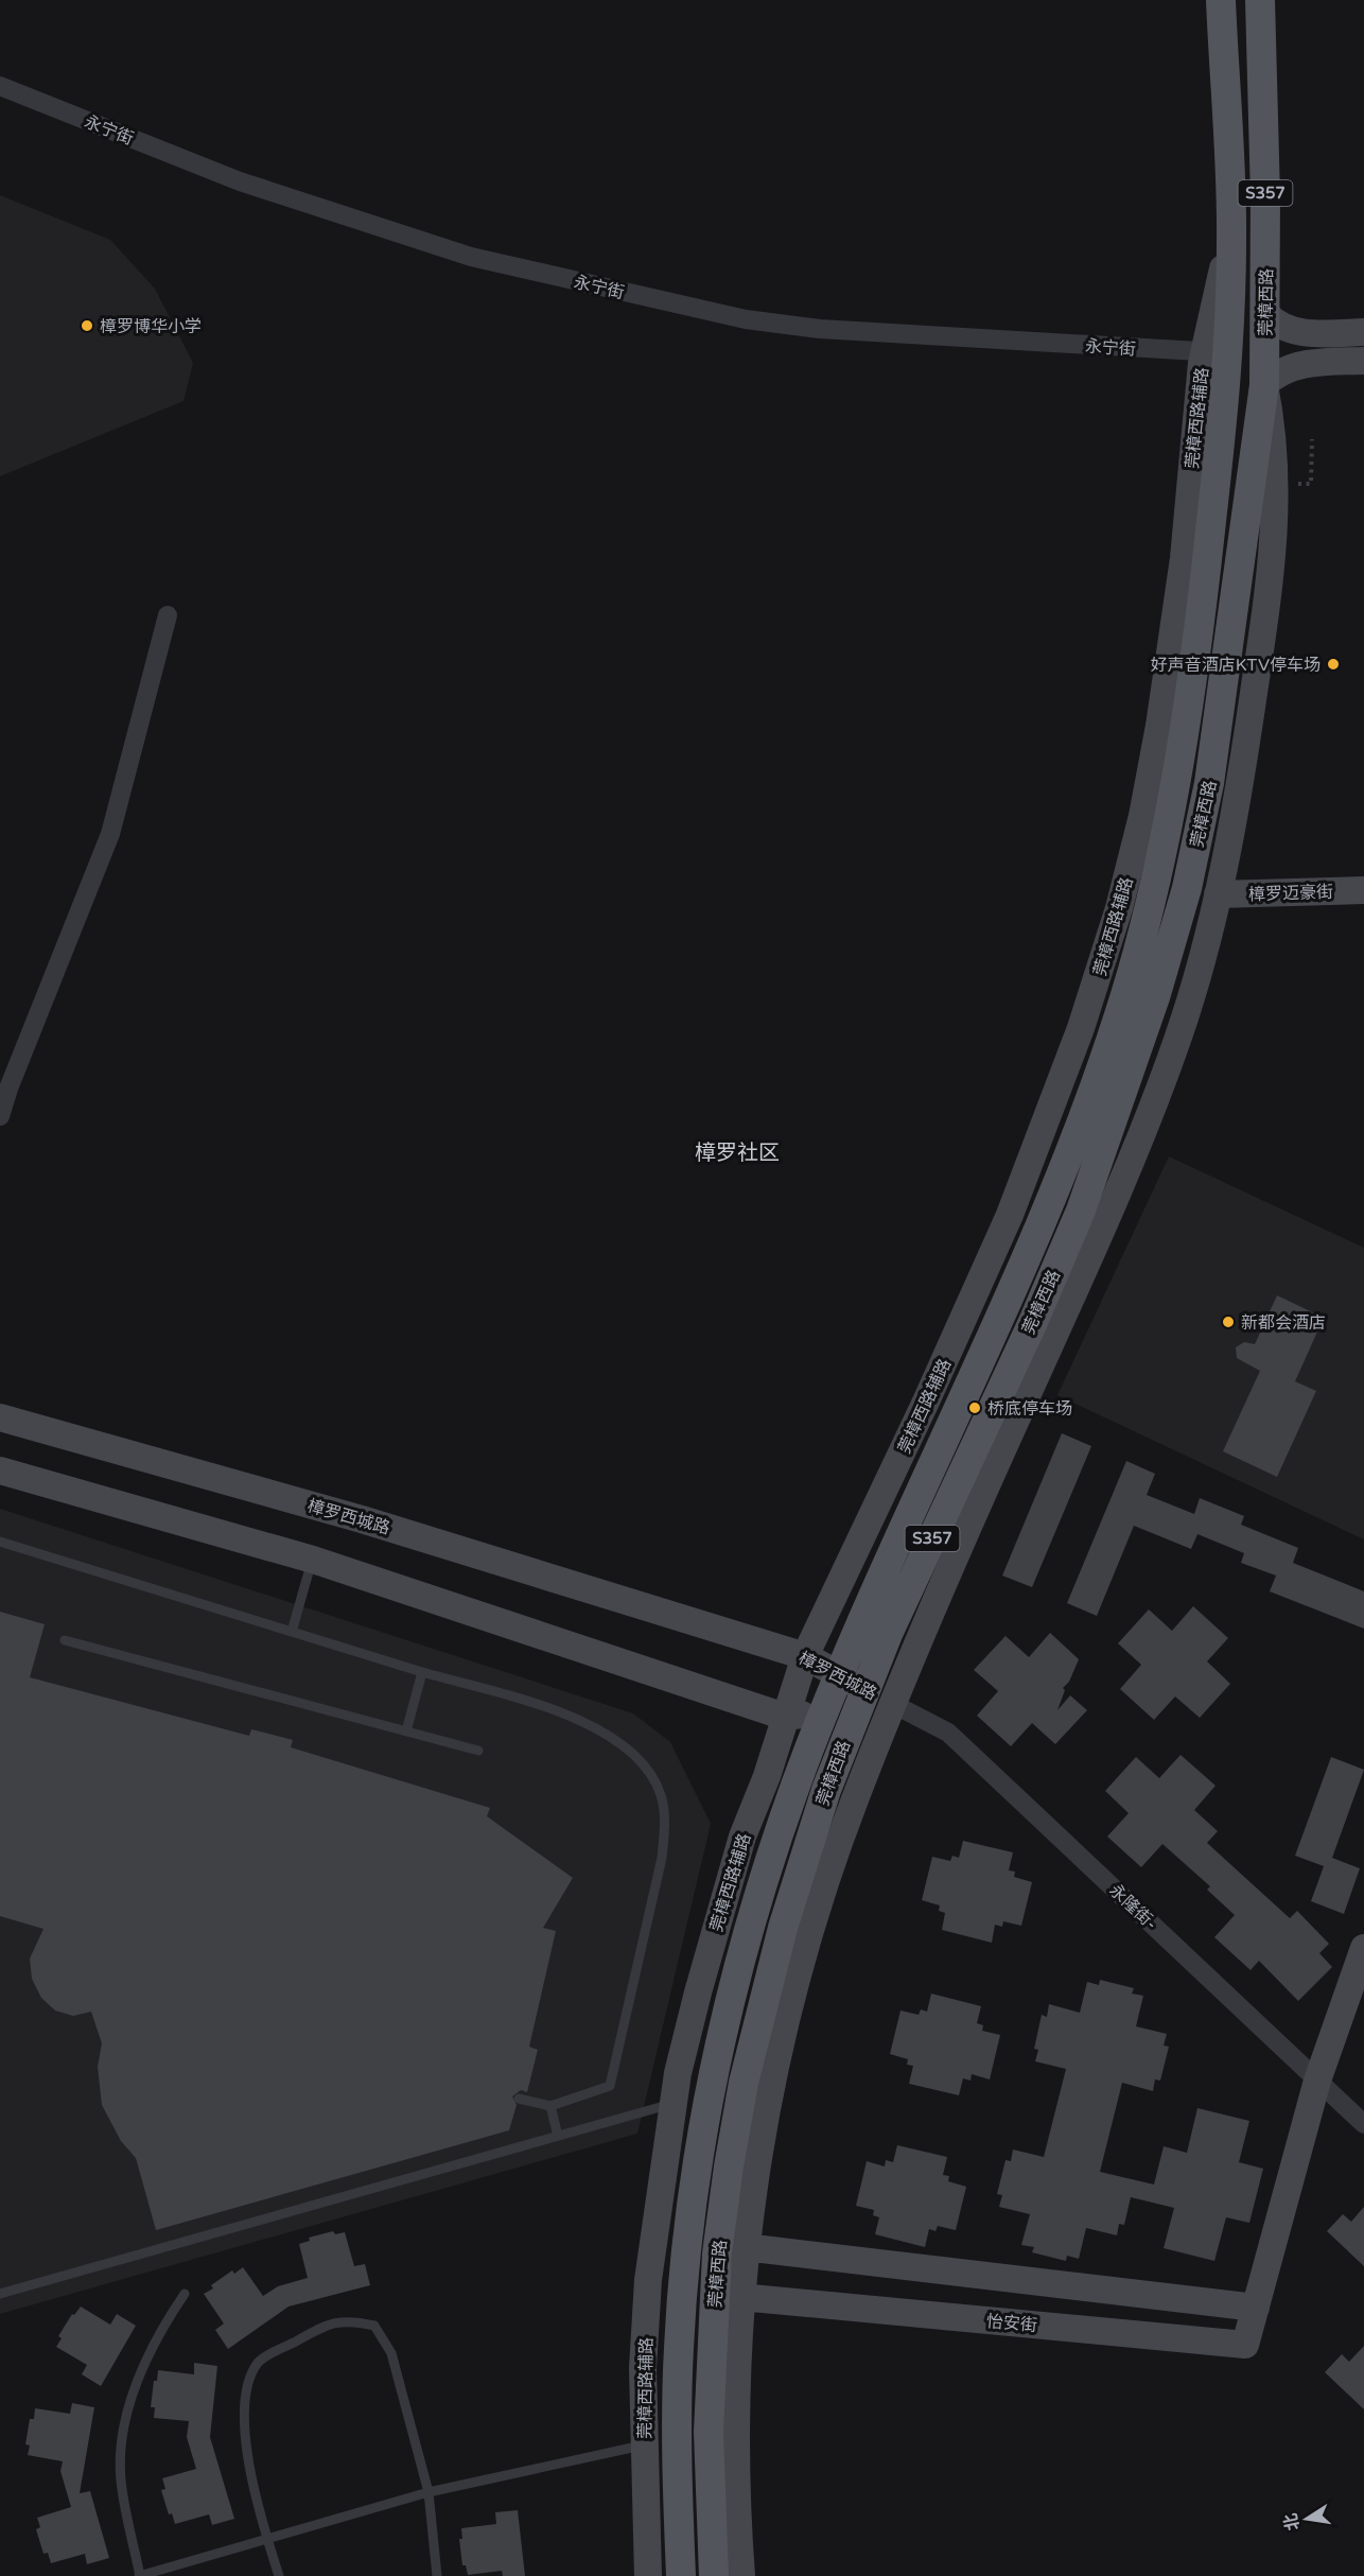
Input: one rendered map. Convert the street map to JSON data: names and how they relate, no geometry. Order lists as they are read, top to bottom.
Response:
{
  "streets": {
    "main road": [
      "S357",
      "莞樟西路",
      "莞樟西路辅路",
      "樟罗迈豪街",
      "樟罗西城路",
      "怡安街"
    ],
    "street": ["永宁街", "永隆街-"]
  },
  "crossings": [
    ["永宁街", "莞樟西路"],
    ["永宁街", "莞樟西路辅路"],
    ["莞樟西路", "莞樟西路辅路"],
    ["莞樟西路辅路", "樟罗西城路"],
    ["樟罗西城路", "永隆街-"],
    ["永隆街-", "怡安街"]
  ],
  "districts": ["樟罗社区"],
  "places": [
    "樟罗博华小学",
    "好声音酒店KTV停车场",
    "新都会酒店",
    "桥底停车场"
  ],
  "north": "left"
}
